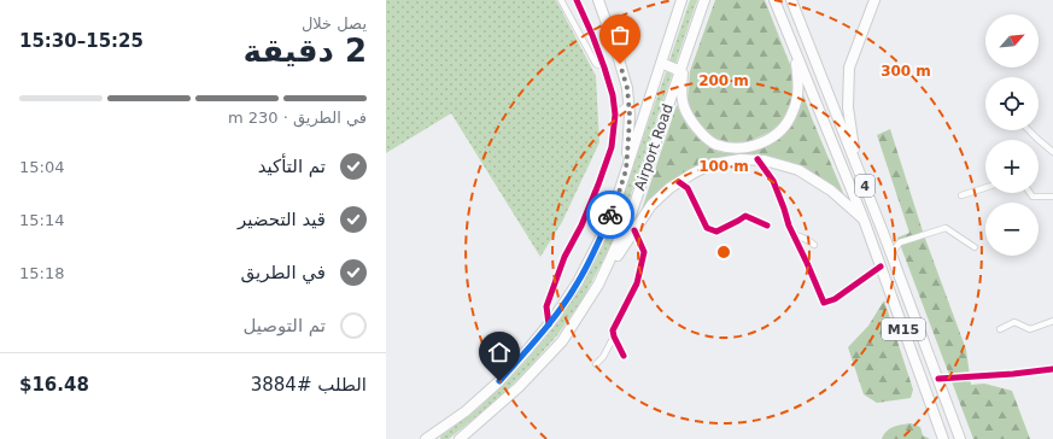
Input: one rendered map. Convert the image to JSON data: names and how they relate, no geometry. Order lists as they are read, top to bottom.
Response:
{
  "streets": {
    "highway": ["Airport Road", "4", "M15"]
  },
  "crossings": [
    ["4", "M15"]
  ],
  "north": "top right",
  "page": {
    "heading": ["2 دقيقة", "يصل خلال", "15:25–15:30"],
    "panel": ["الطلب #3884", "$16.48"],
    "map_buttons": ["+", "−"],
    "bar": "في الطريق · 230 m",
    "list": [
      ["تم التأكيد", "15:04"],
      ["قيد التحضير", "15:14"],
      ["في الطريق", "15:18"],
      "تم التوصيل"
    ]
  },
  "rings": ["300 m", "200 m", "100 m"]
}
